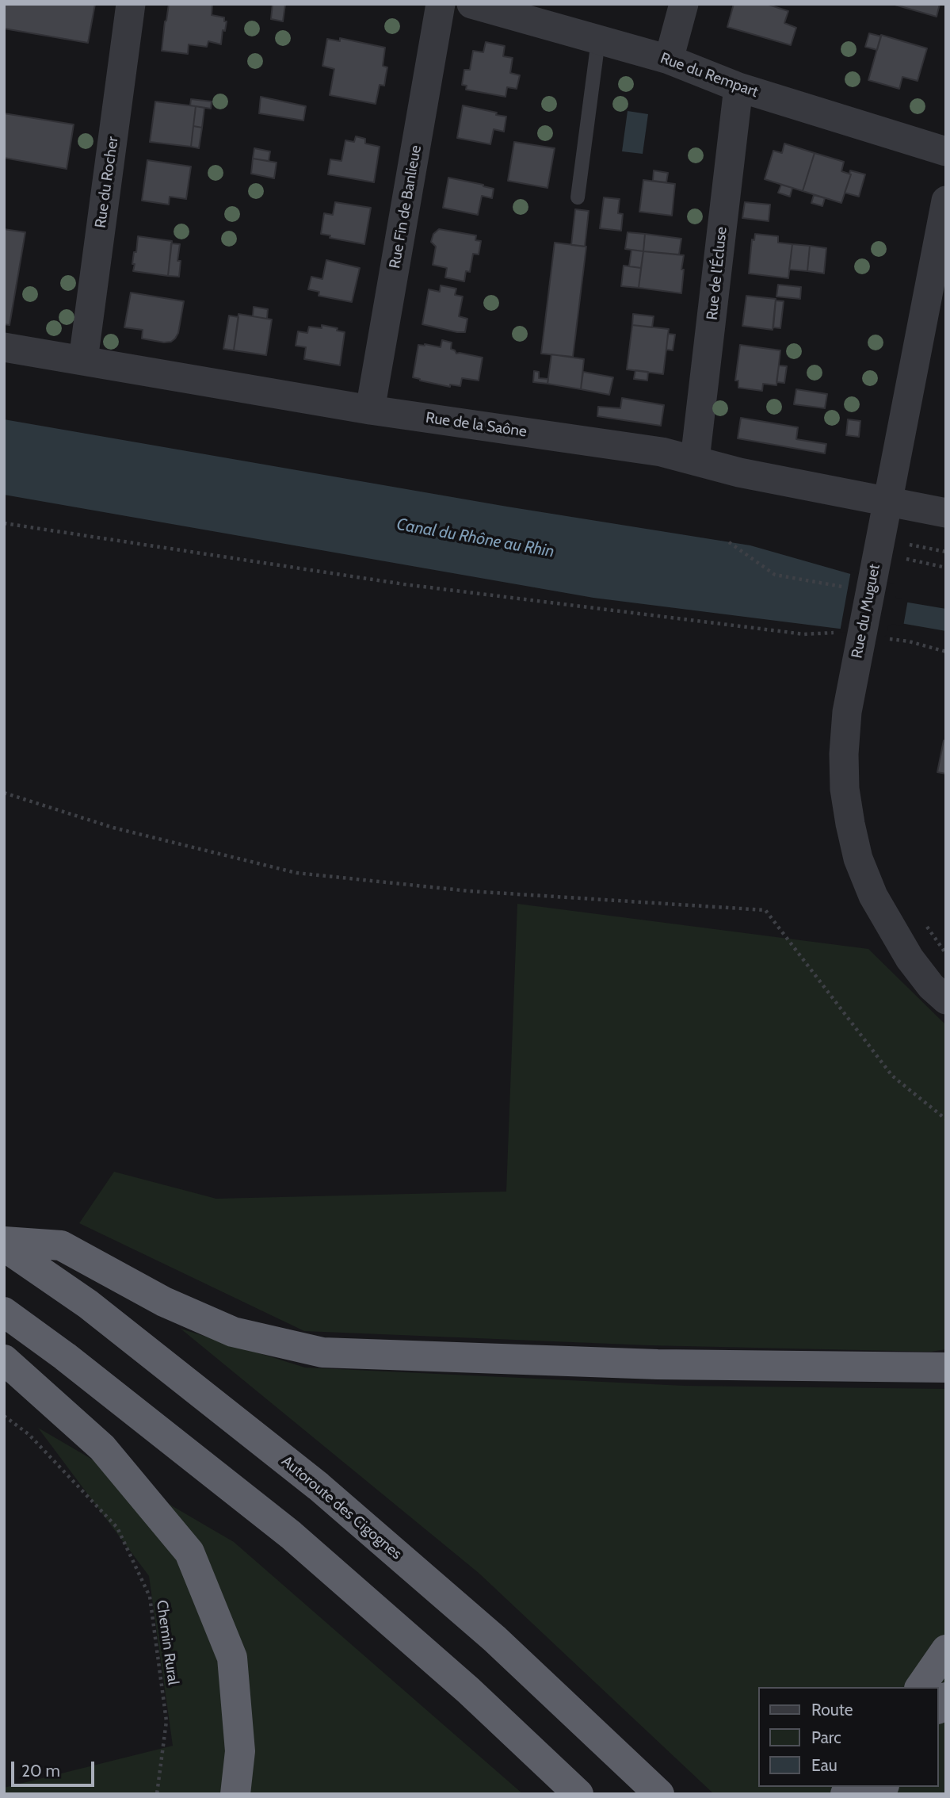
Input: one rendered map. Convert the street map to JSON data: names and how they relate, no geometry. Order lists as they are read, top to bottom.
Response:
{
  "streets": {
    "highway": ["Autoroute des Cigognes"],
    "street": [
      "Rue du Rempart",
      "Rue du Rocher",
      "Rue Fin de Banlieue",
      "Rue de l'Écluse",
      "Rue de la Saône",
      "Rue du Muguet"
    ],
    "path": ["Chemin Rural"]
  },
  "crossings": [
    ["Rue du Rempart", "Rue de l'Écluse"],
    ["Rue du Rocher", "Rue de la Saône"],
    ["Rue Fin de Banlieue", "Rue de la Saône"],
    ["Rue de l'Écluse", "Rue de la Saône"]
  ],
  "water": ["Canal du Rhône au Rhin"],
  "legend": ["Route", "Parc", "Eau"],
  "scale_bar": "20 m"
}
